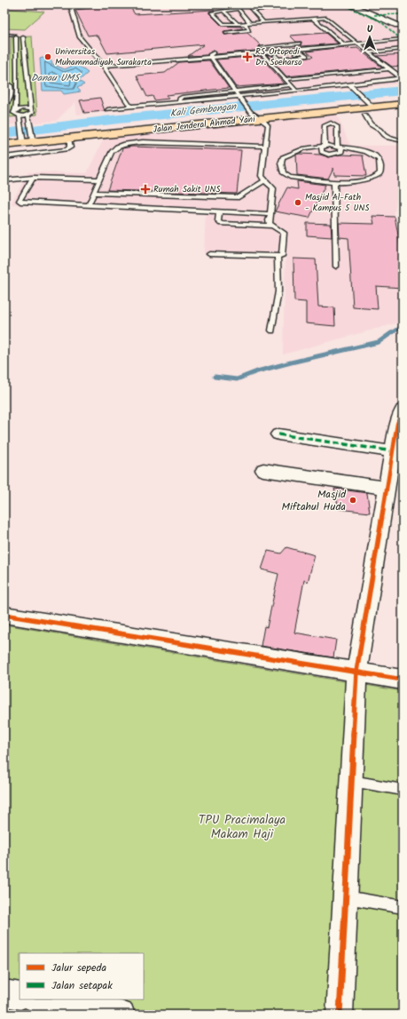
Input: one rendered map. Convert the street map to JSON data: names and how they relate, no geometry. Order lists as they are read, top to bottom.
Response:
{
  "streets": {
    "highway": ["Jalan Jenderal Ahmad Yani"]
  },
  "water": ["Danau UMS", "Kali Gembongan"],
  "parks": ["TPU Pracimalaya Makam Haji"],
  "places": {
    "other": ["Universitas Muhammadiyah Surakarta", "Masjid Al-Fath - Kampus 5 UNS", "Masjid Miftahul Huda"],
    "health": ["RS Ortopedi Dr. Soeharso", "Rumah Sakit UNS"]
  },
  "legend": ["Jalur sepeda", "Jalan setapak"],
  "north": "top"
}
